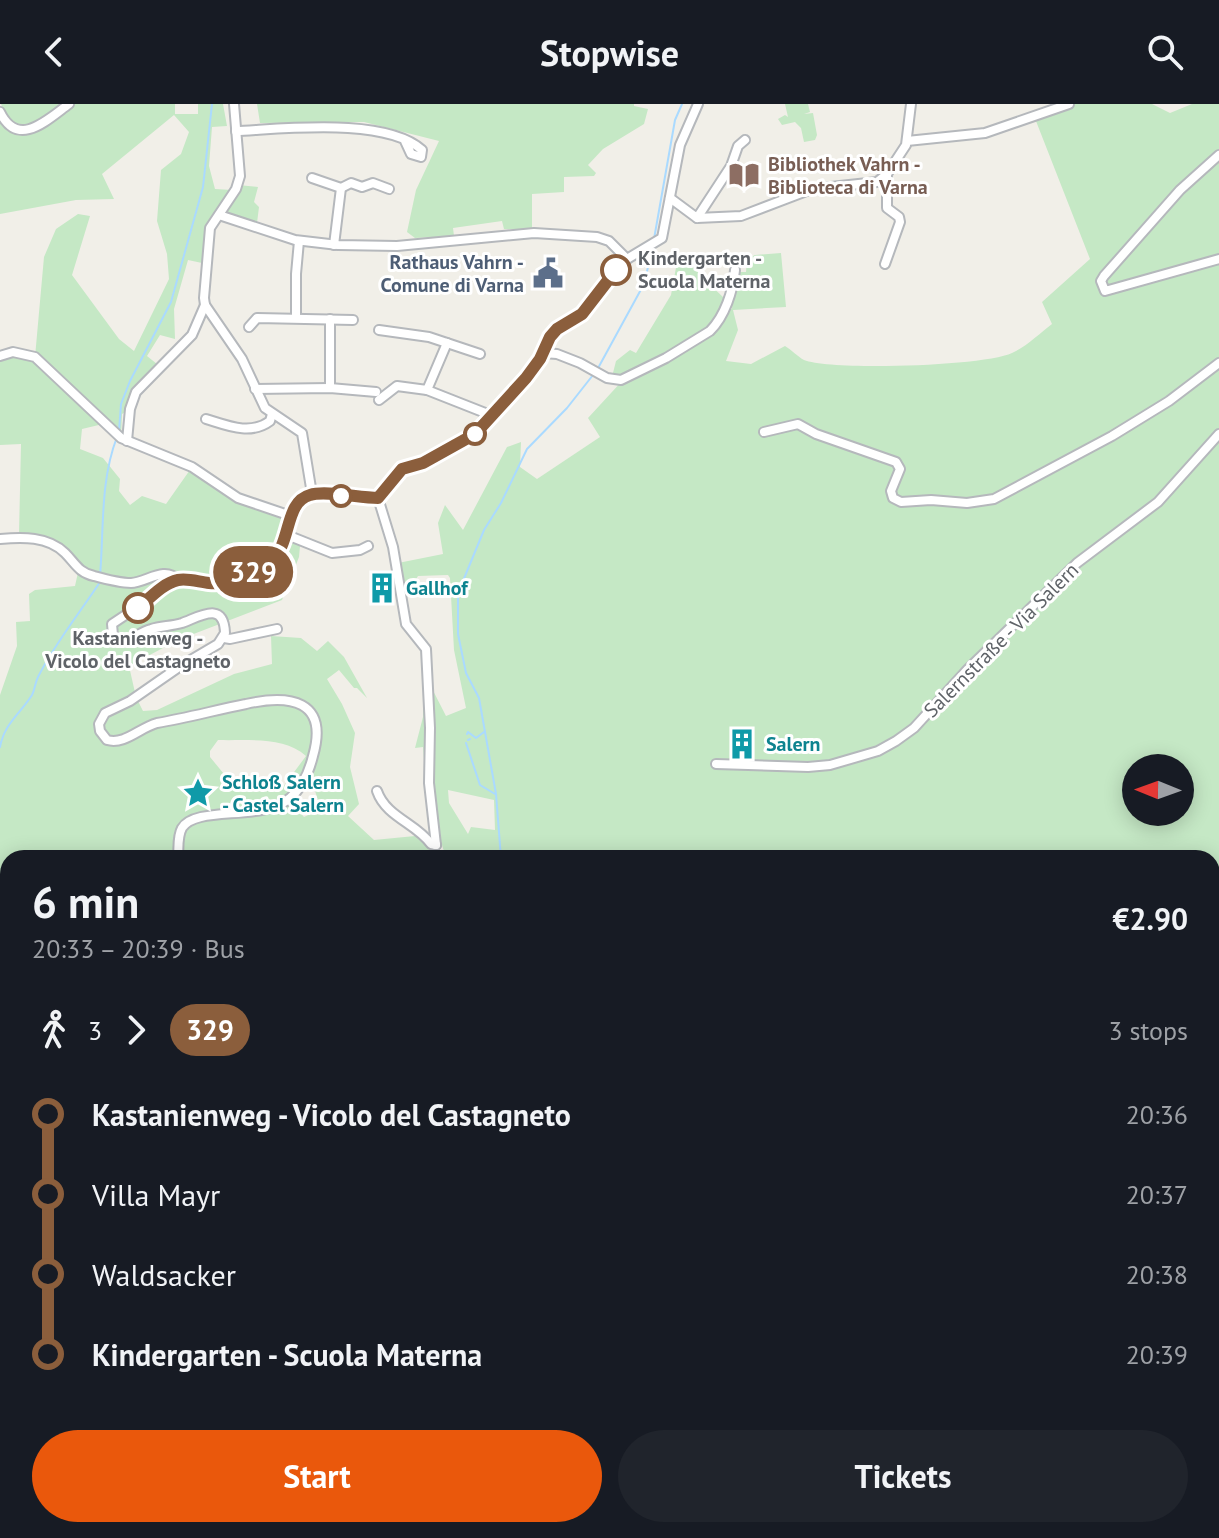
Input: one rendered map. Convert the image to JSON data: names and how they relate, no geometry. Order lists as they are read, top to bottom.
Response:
{
  "streets": {
    "street": ["Salernstraße - Via Salern"]
  },
  "places": {
    "library": ["Bibliothek Vahrn - Biblioteca di Varna"],
    "other": ["Kindergarten - Scuola Materna", "Kastanienweg - Vicolo del Castagneto"],
    "public building": ["Rathaus Vahrn - Comune di Varna"],
    "building": ["Gallhof", "Salern"],
    "place": ["Schloß Salern - Castel Salern"]
  },
  "lines": ["bus line 329"],
  "north": "left",
  "page": {
    "header": "Stopwise",
    "on_map": "329",
    "heading": ["6 min", "20:33 – 20:39 · Bus", "€2.90"],
    "legs": ["3", "329", "3 stops"],
    "list": [
      {
        "name": "Kastanienweg - Vicolo del Castagneto",
        "value": "20:36"
      },
      {
        "name": "Villa Mayr",
        "value": "20:37"
      },
      {
        "name": "Waldsacker",
        "value": "20:38"
      },
      {
        "name": "Kindergarten - Scuola Materna",
        "value": "20:39"
      }
    ],
    "buttons": ["Start", "Tickets"]
  }
}
